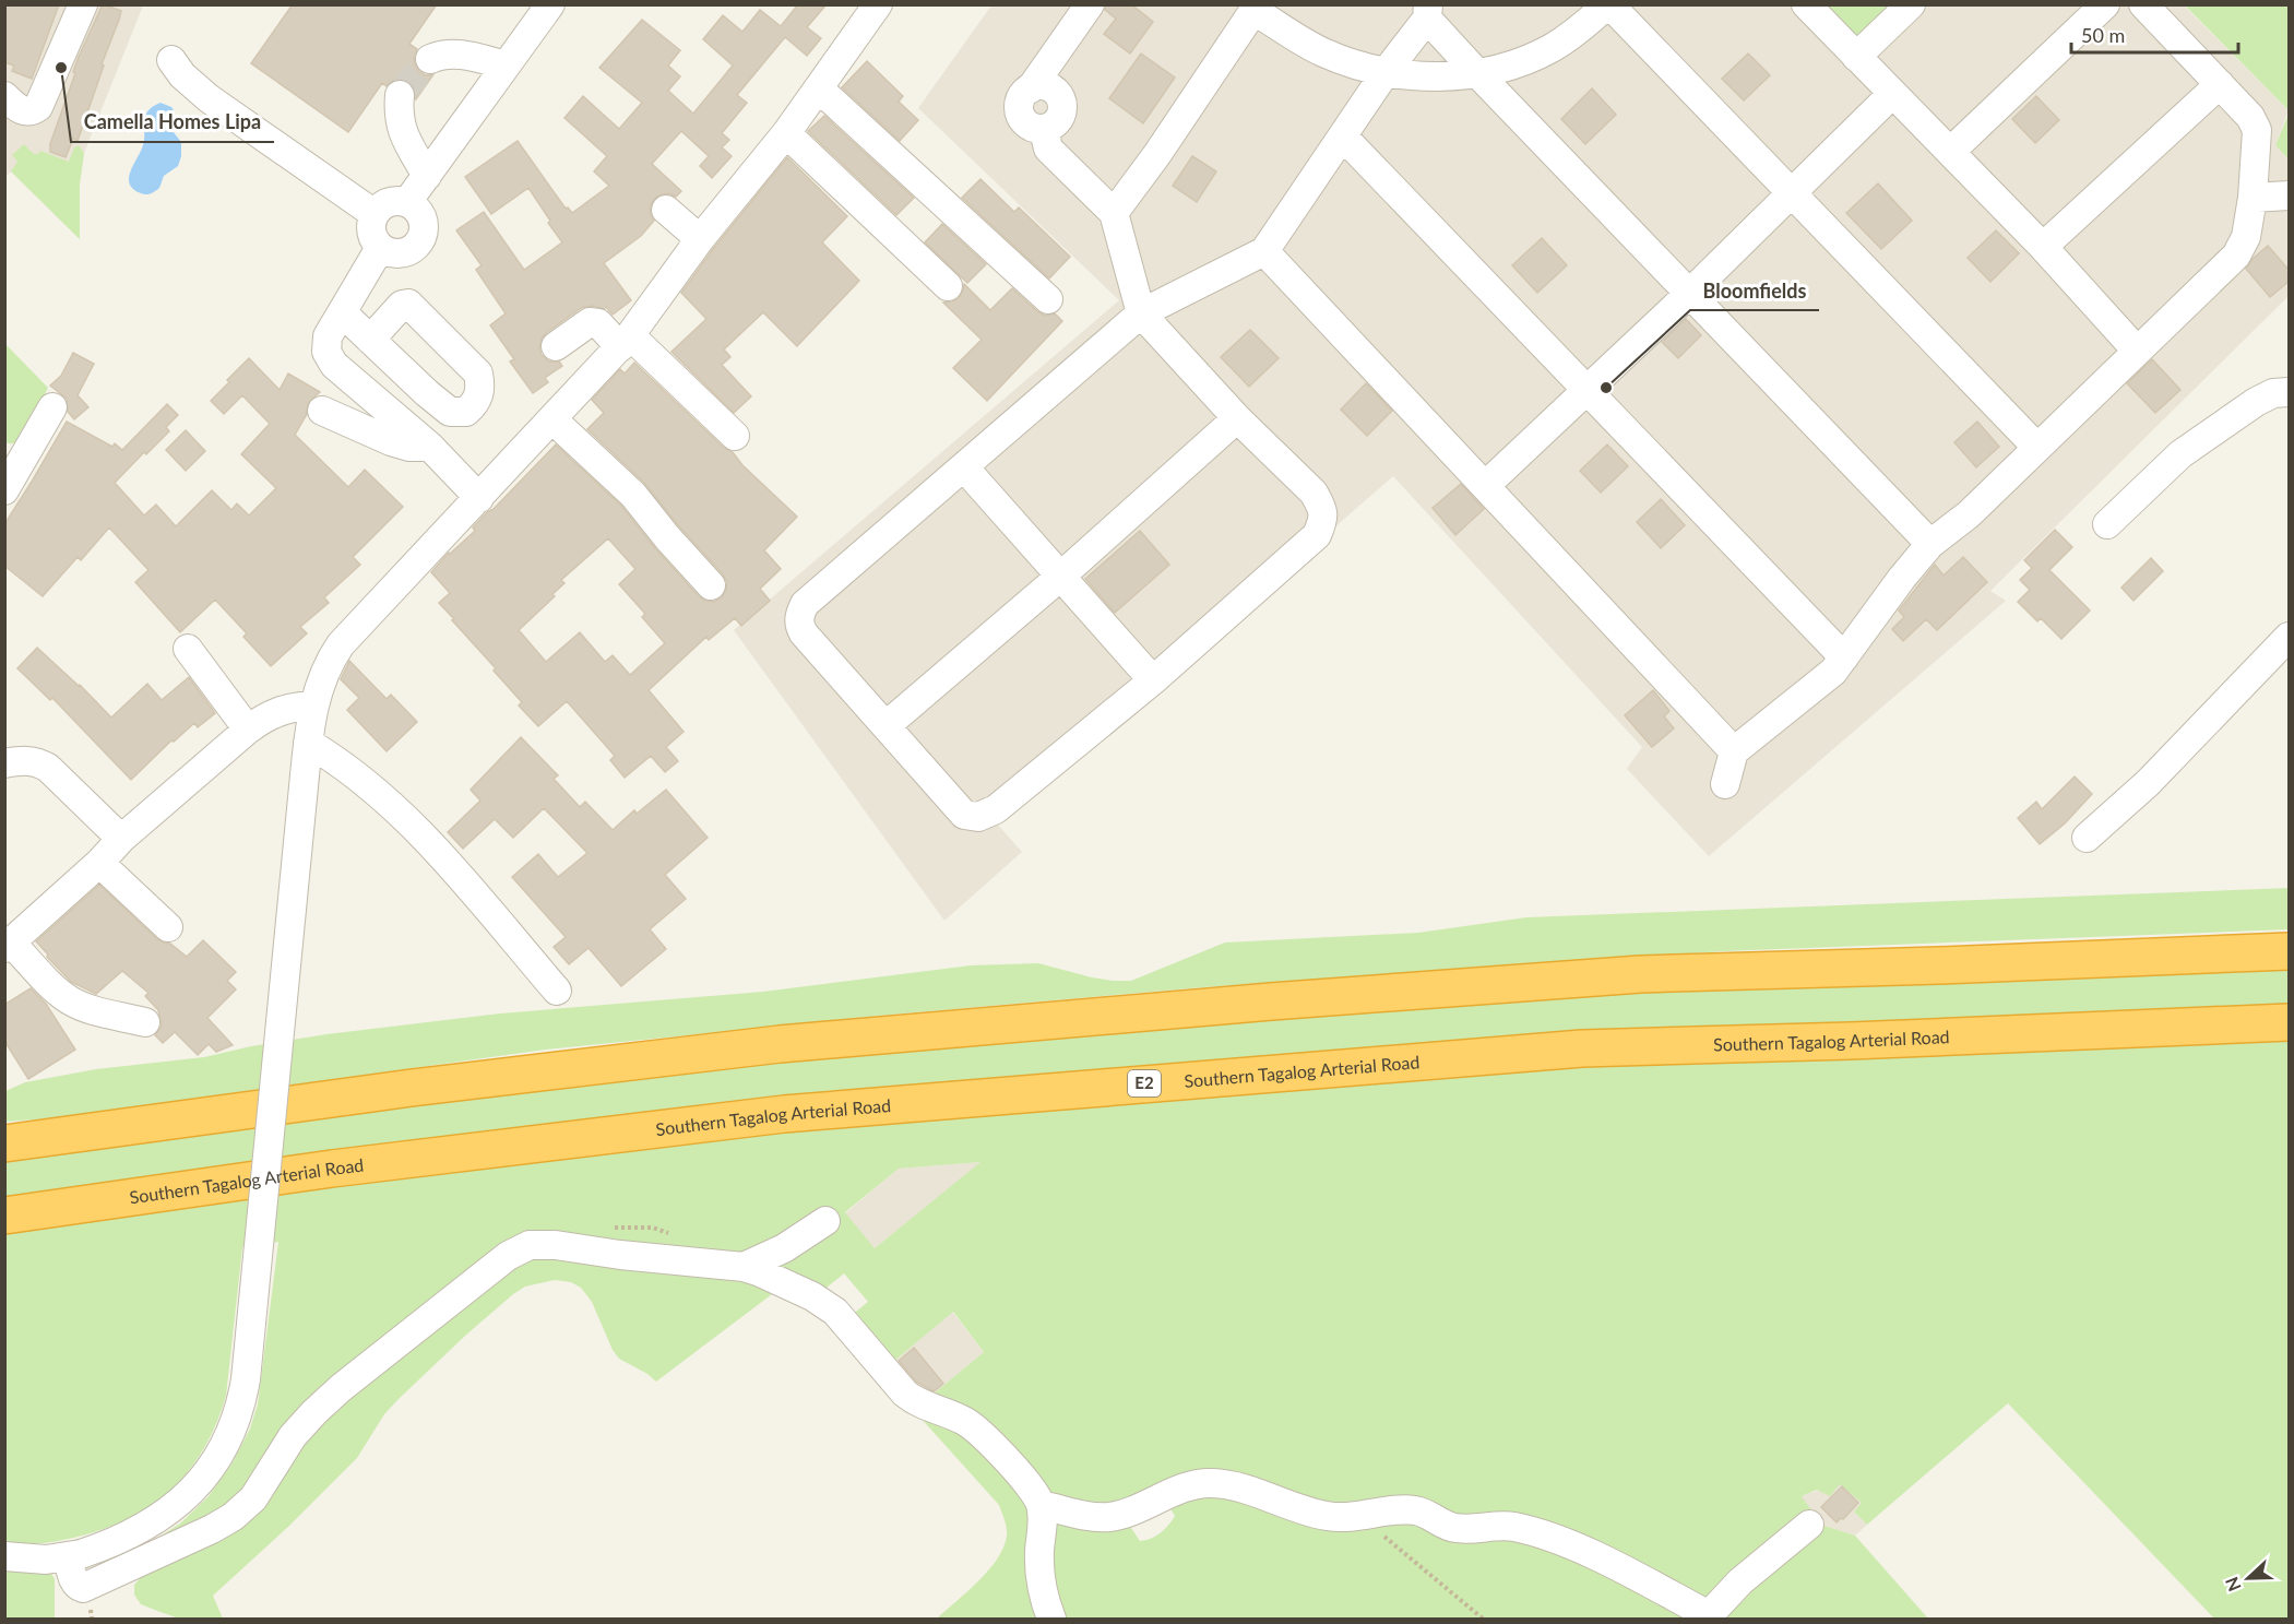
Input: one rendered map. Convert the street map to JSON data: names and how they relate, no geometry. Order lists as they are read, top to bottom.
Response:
{
  "streets": {
    "highway": ["Southern Tagalog Arterial Road", "E2"]
  },
  "places": ["Camella Homes Lipa", "Bloomfields"],
  "scale_bar": "50 m",
  "north": "left"
}
